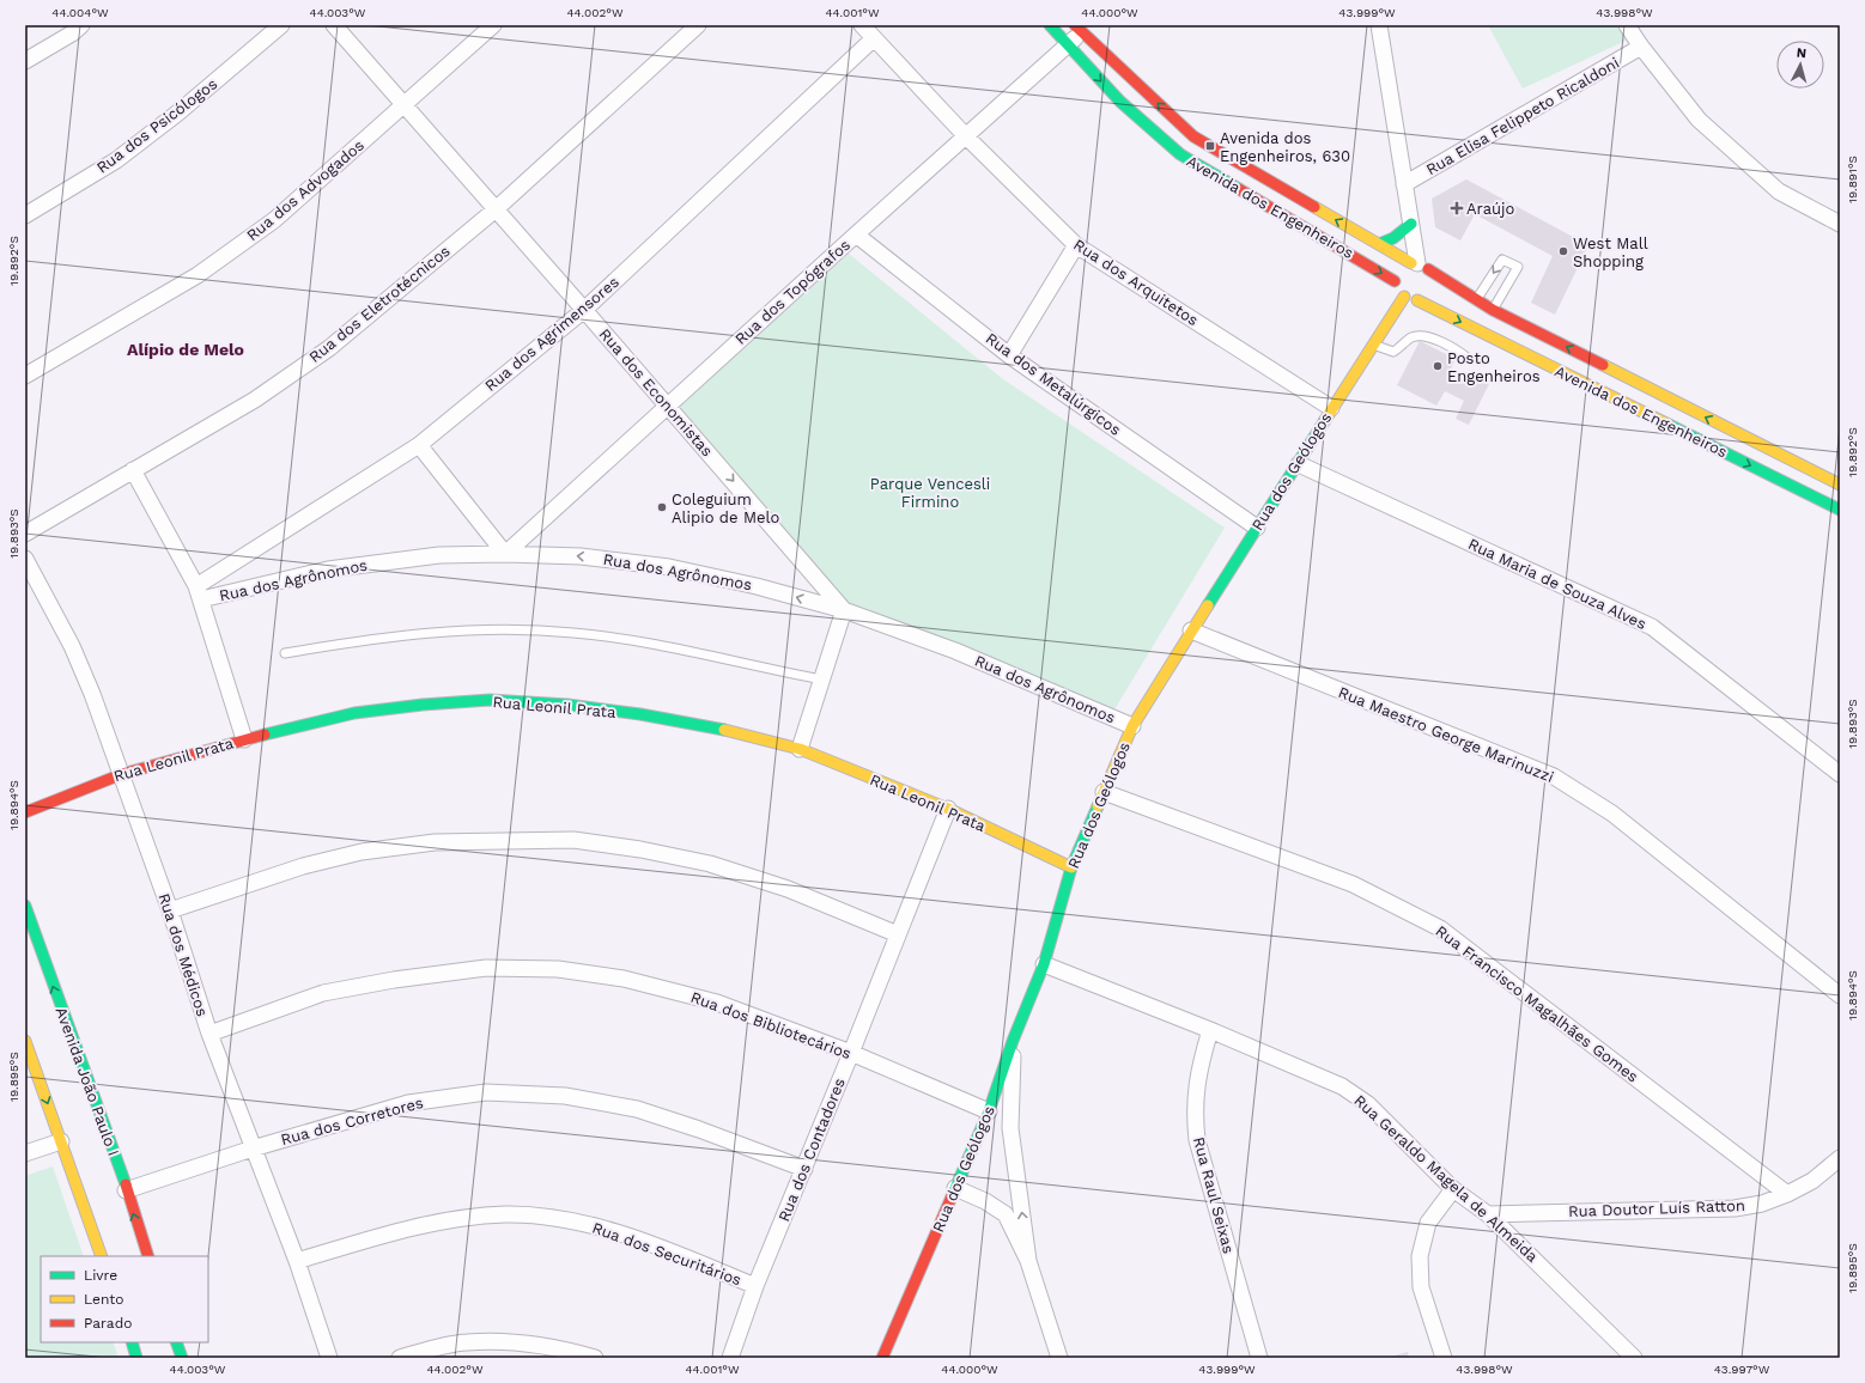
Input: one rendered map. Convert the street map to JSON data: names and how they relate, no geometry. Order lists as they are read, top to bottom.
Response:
{
  "streets": {
    "street": [
      "Rua Elisa Felippeto Ricaldoni",
      "Rua dos Psicólogos",
      "Rua dos Advogados",
      "Avenida dos Engenheiros",
      "Rua dos Arquitetos",
      "Rua dos Topógrafos",
      "Rua dos Eletrotécnicos",
      "Rua dos Agrimensores",
      "Rua dos Metalúrgicos",
      "Rua dos Economistas",
      "Rua dos Geólogos",
      "Rua dos Agrônomos",
      "Rua Maria de Souza Alves",
      "Rua Leonil Prata",
      "Rua Maestro George Marinuzzi",
      "Rua dos Médicos",
      "Rua Francisco Magalhães Gomes",
      "Rua dos Bibliotecários",
      "Avenida João Paulo I",
      "Rua dos Corretores",
      "Rua dos Contadores",
      "Rua Geraldo Magela de Almeida",
      "Rua Raul Seixas",
      "Rua Doutor Luís Ratton",
      "Rua dos Securitários"
    ]
  },
  "crossings": [
    ["Rua dos Advogados", "Rua dos Economistas"],
    ["Avenida dos Engenheiros", "Rua dos Topógrafos"],
    ["Avenida dos Engenheiros", "Rua dos Geólogos"],
    ["Rua dos Arquitetos", "Rua dos Topógrafos"],
    ["Rua dos Arquitetos", "Rua dos Agrimensores"],
    ["Rua dos Arquitetos", "Rua dos Geólogos"],
    ["Rua dos Topógrafos", "Rua dos Metalúrgicos"],
    ["Rua dos Topógrafos", "Rua dos Economistas"],
    ["Rua dos Topógrafos", "Rua dos Agrônomos"],
    ["Rua dos Eletrotécnicos", "Rua dos Economistas"],
    ["Rua dos Agrimensores", "Rua dos Economistas"],
    ["Rua dos Agrimensores", "Rua dos Agrônomos"],
    ["Rua dos Metalúrgicos", "Rua dos Geólogos"],
    ["Rua dos Economistas", "Rua dos Agrônomos"],
    ["Rua dos Geólogos", "Rua dos Agrônomos"],
    ["Rua dos Geólogos", "Rua Maria de Souza Alves"],
    ["Rua dos Geólogos", "Rua Leonil Prata"],
    ["Rua dos Geólogos", "Rua Maestro George Marinuzzi"],
    ["Rua dos Geólogos", "Rua Francisco Magalhães Gomes"],
    ["Rua dos Geólogos", "Rua dos Bibliotecários"],
    ["Rua dos Geólogos", "Rua Geraldo Magela de Almeida"],
    ["Rua Leonil Prata", "Rua dos Médicos"],
    ["Rua Leonil Prata", "Rua dos Contadores"],
    ["Rua dos Médicos", "Rua dos Bibliotecários"],
    ["Rua dos Médicos", "Rua dos Corretores"],
    ["Rua dos Médicos", "Rua dos Securitários"],
    ["Rua Francisco Magalhães Gomes", "Rua Doutor Luís Ratton"],
    ["Rua dos Bibliotecários", "Rua dos Contadores"],
    ["Avenida João Paulo I", "Rua dos Corretores"],
    ["Rua dos Corretores", "Rua dos Contadores"],
    ["Rua dos Contadores", "Rua dos Securitários"],
    ["Rua Geraldo Magela de Almeida", "Rua Raul Seixas"],
    ["Rua Geraldo Magela de Almeida", "Rua Doutor Luís Ratton"]
  ],
  "one_way": ["Rua dos Agrônomos"],
  "districts": ["Alípio de Melo"],
  "parks": ["Parque Vencesli Firmino"],
  "places": {
    "transit": ["Avenida dos Engenheiros, 630"],
    "health": ["Araújo"],
    "other": ["West Mall Shopping", "Posto Engenheiros", "Coleguium Alipio de Melo"]
  },
  "legend": ["Livre", "Lento", "Parado"],
  "north": "top",
  "coordinates": [
    "44.004°W",
    "44.003°W",
    "44.002°W",
    "44.001°W",
    "44.000°W",
    "43.999°W",
    "43.998°W",
    "19.891°S",
    "19.892°S",
    "19.893°S",
    "19.894°S",
    "19.895°S",
    "43.997°W"
  ]
}
